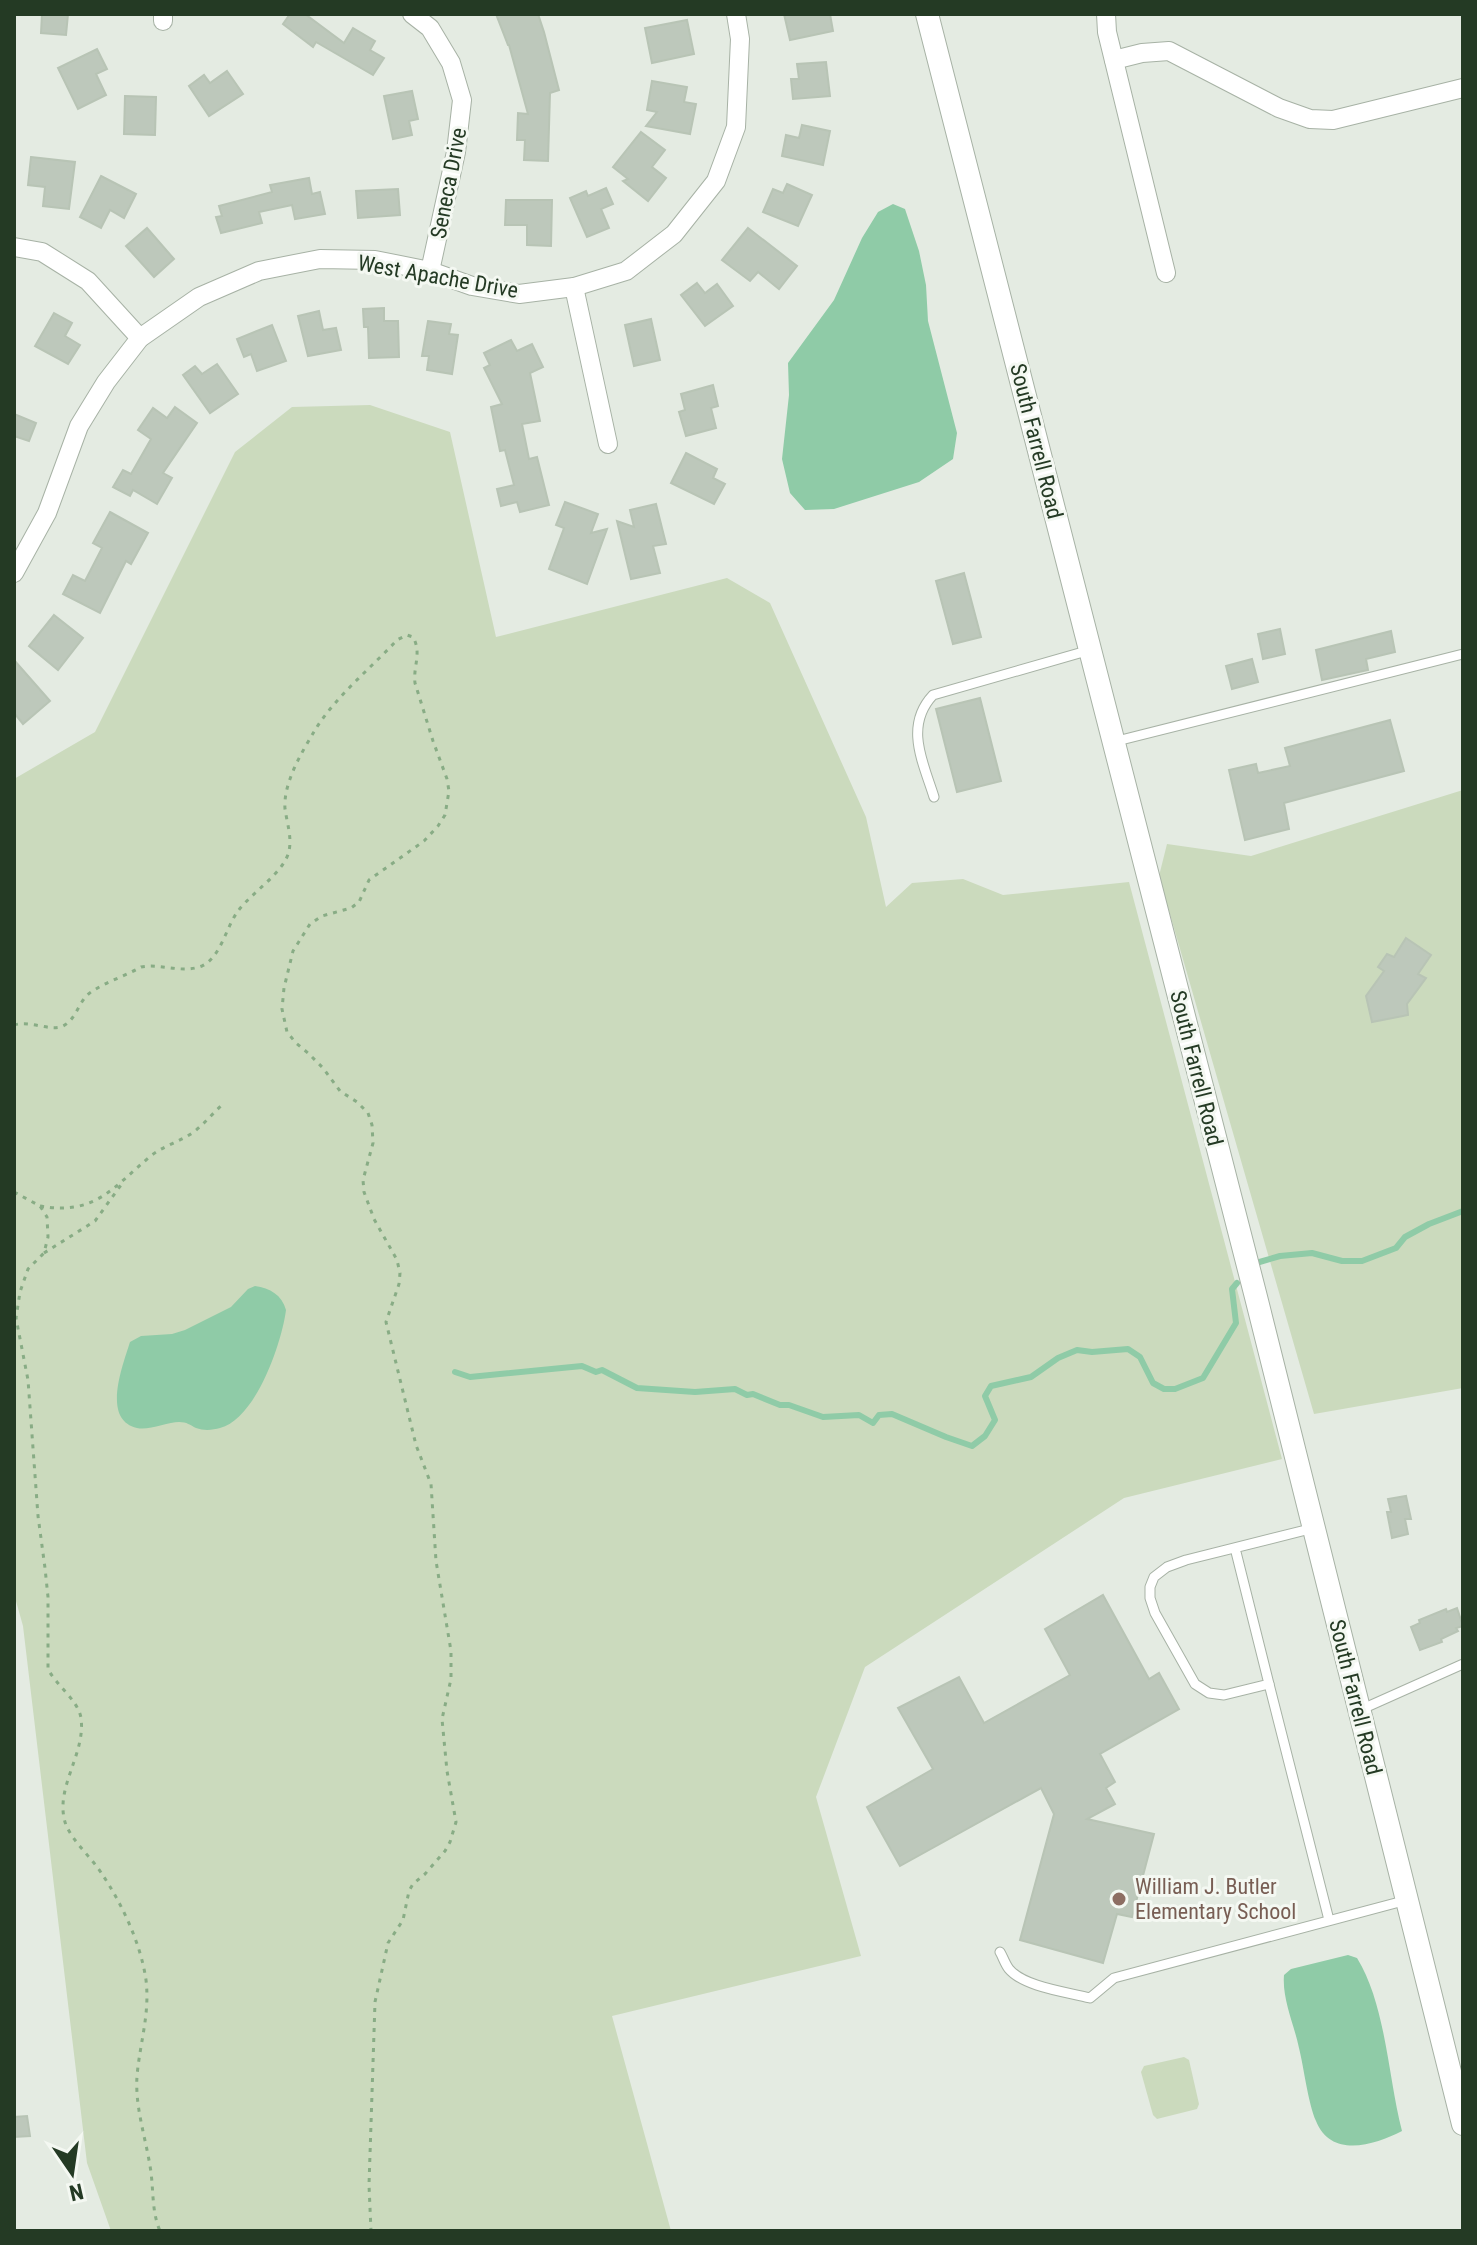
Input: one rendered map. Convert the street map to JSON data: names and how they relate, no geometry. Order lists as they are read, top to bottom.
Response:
{
  "streets": {
    "street": ["Seneca Drive", "West Apache Drive", "South Farrell Road"]
  },
  "crossings": [
    ["Seneca Drive", "West Apache Drive"]
  ],
  "places": ["William J. Butler Elementary School"],
  "north": "bottom"
}
